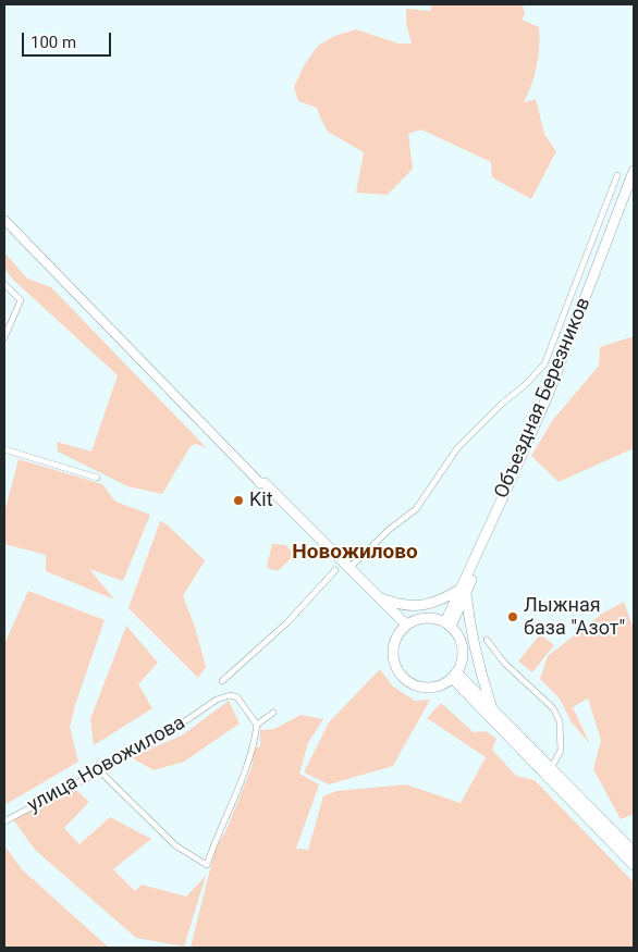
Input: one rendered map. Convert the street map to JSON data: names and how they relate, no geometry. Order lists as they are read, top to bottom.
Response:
{
  "streets": {
    "highway": ["Объездная Березников"],
    "street": ["улица Новожилова"]
  },
  "districts": ["Новожилово"],
  "places": ["Kit", "Лыжная база \"Азот\""],
  "scale_bar": "100 m"
}
